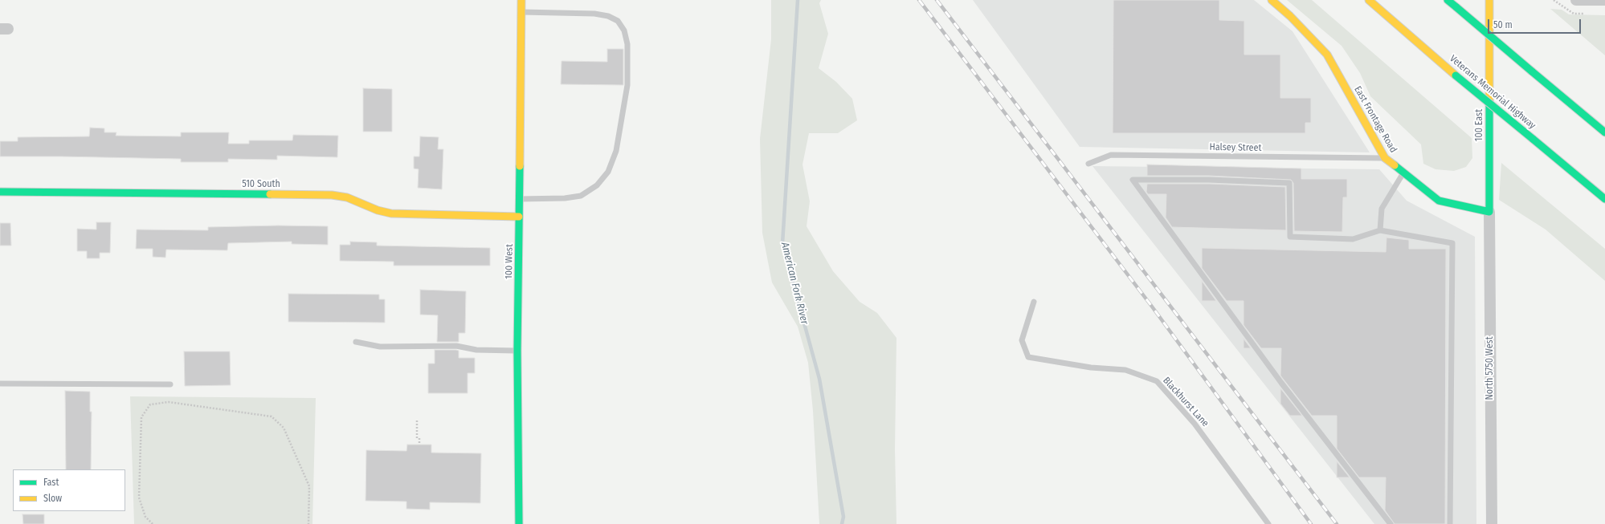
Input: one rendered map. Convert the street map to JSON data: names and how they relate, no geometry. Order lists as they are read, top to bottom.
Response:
{
  "streets": {
    "main road": [
      "Veterans Memorial Highway",
      "East Frontage Road",
      "100 East",
      "510 South",
      "100 West"
    ],
    "street": ["North 5750 West"],
    "lane": ["Halsey Street", "Blackhurst Lane"]
  },
  "crossings": [
    ["East Frontage Road", "100 East"],
    ["East Frontage Road", "Halsey Street"],
    ["East Frontage Road", "North 5750 West"],
    ["100 East", "North 5750 West"],
    ["510 South", "100 West"]
  ],
  "water": ["American Fork River"],
  "legend": ["Fast", "Slow"],
  "scale_bar": "50 m"
}
